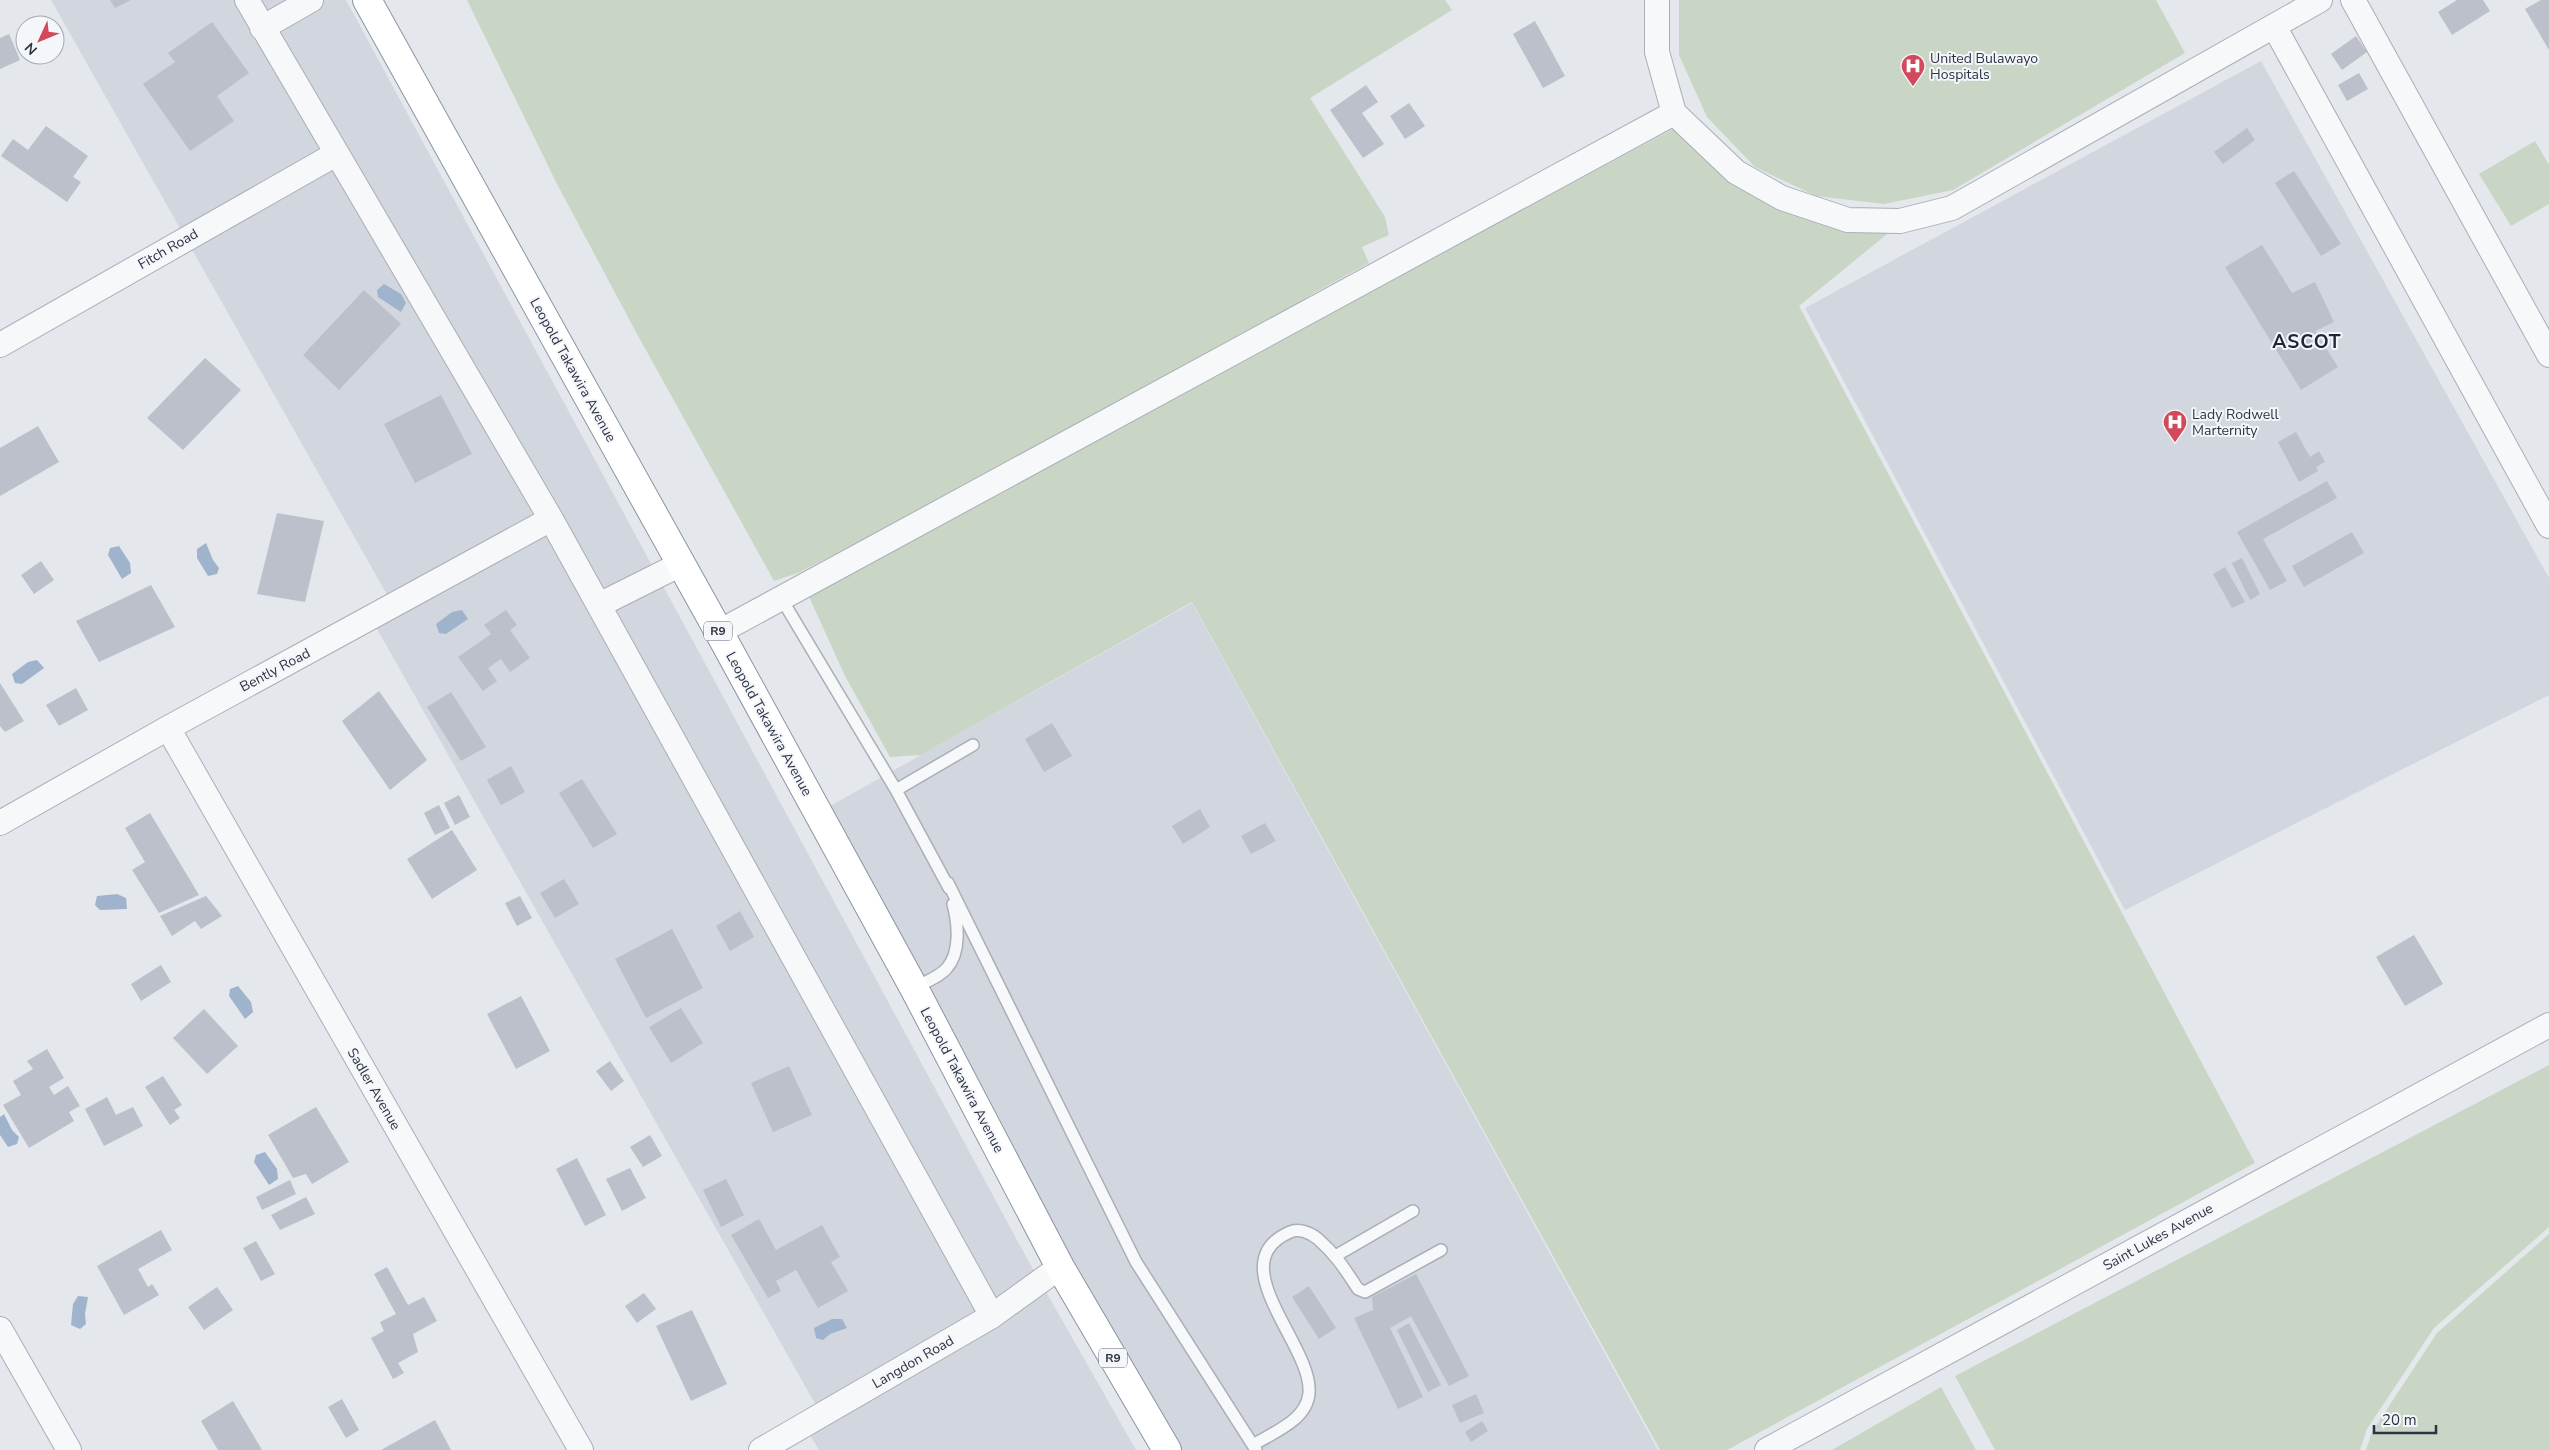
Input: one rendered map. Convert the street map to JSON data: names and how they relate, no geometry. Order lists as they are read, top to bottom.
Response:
{
  "streets": {
    "highway": ["Leopold Takawira Avenue", "R9"],
    "street": [
      "Fitch Road",
      "Bently Road",
      "Sadler Avenue",
      "Saint Lukes Avenue",
      "Langdon Road"
    ]
  },
  "crossings": [
    ["Leopold Takawira Avenue", "Langdon Road"],
    ["Bently Road", "Sadler Avenue"]
  ],
  "districts": ["ASCOT"],
  "places": {
    "hospital": ["United Bulawayo Hospitals", "Lady Rodwell Marternity"]
  },
  "scale_bar": "20 m",
  "north": "bottom left"
}
